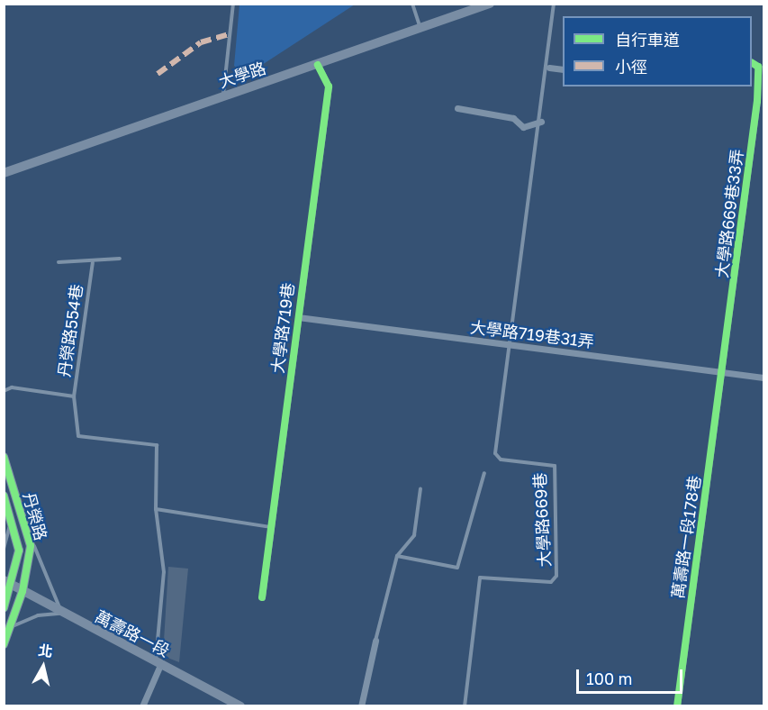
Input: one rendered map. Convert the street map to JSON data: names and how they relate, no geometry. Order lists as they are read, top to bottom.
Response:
{
  "streets": {
    "main road": ["大學路", "丹榮路", "萬壽路一段"],
    "street": [
      "大學路669巷33弄",
      "大學路719巷",
      "大學路719巷31弄",
      "萬壽路一段178巷"
    ],
    "lane": ["丹榮路554巷", "大學路669巷"]
  },
  "crossings": [
    ["大學路", "大學路719巷"],
    ["大學路669巷33弄", "大學路719巷31弄"],
    ["大學路669巷33弄", "萬壽路一段178巷"],
    ["大學路719巷", "大學路719巷31弄"],
    ["大學路719巷31弄", "大學路669巷"],
    ["大學路719巷31弄", "萬壽路一段178巷"],
    ["丹榮路", "萬壽路一段"]
  ],
  "legend": ["自行車道", "小徑"],
  "scale_bar": "100 m",
  "north": "top"
}
